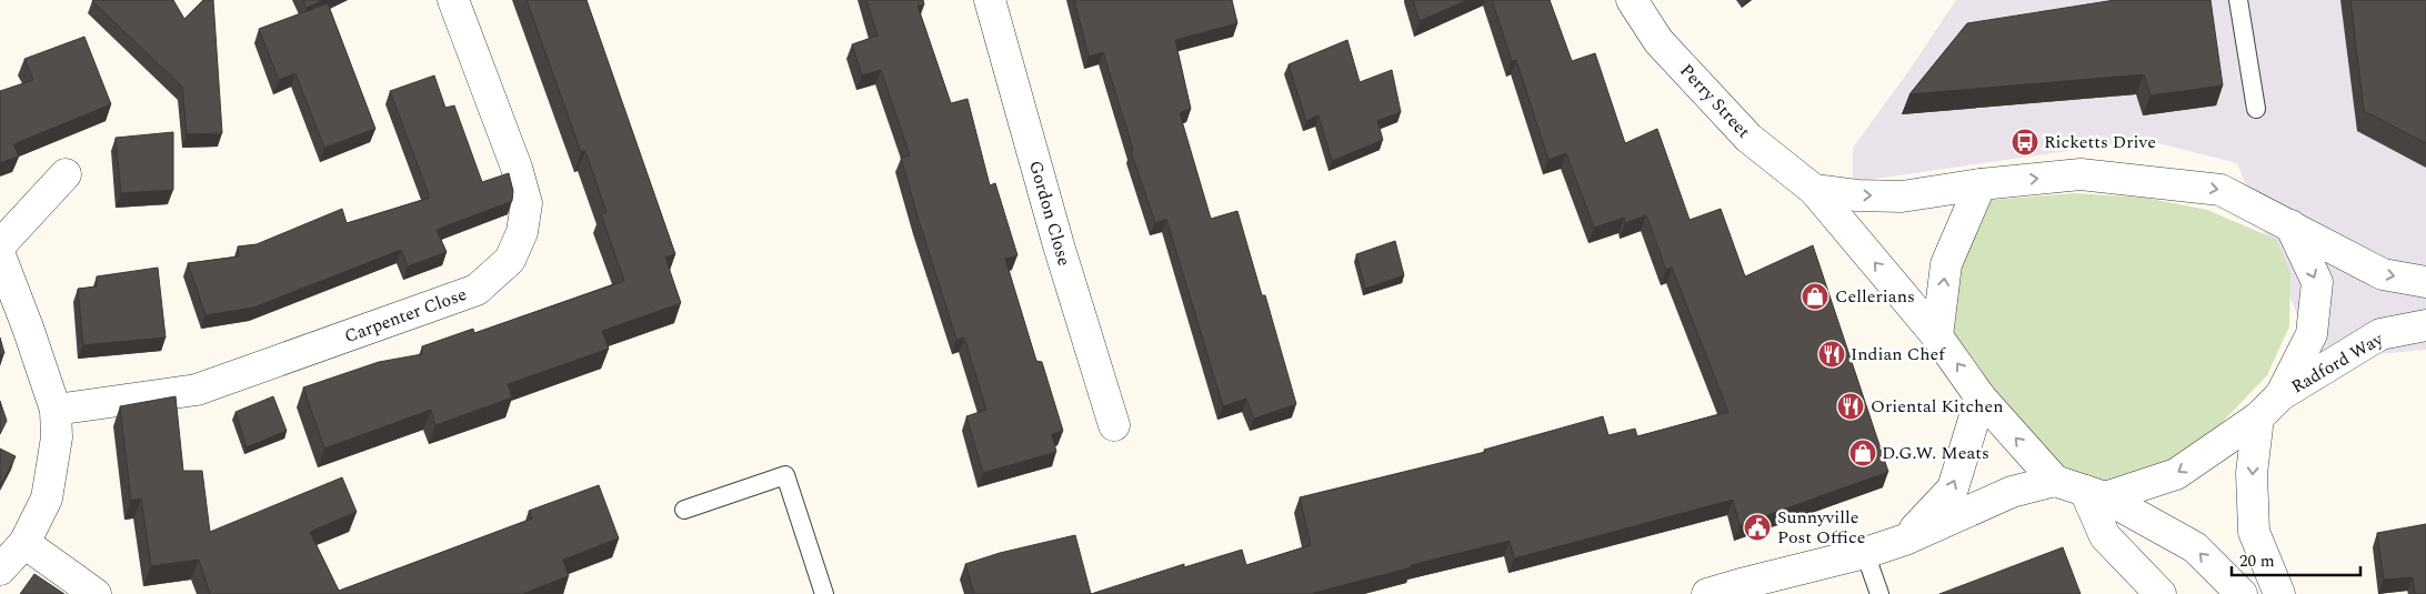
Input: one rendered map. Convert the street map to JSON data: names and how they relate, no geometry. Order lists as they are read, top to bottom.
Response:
{
  "streets": {
    "street": [
      "Perry Street",
      "Gordon Close",
      "Carpenter Close",
      "Radford Way"
    ]
  },
  "places": {
    "bus stop": ["Ricketts Drive"],
    "shop": ["Cellerians", "D.G.W. Meats"],
    "restaurant": ["Indian Chef", "Oriental Kitchen"],
    "public building": ["Sunnyville Post Office"]
  },
  "scale_bar": "20 m"
}
